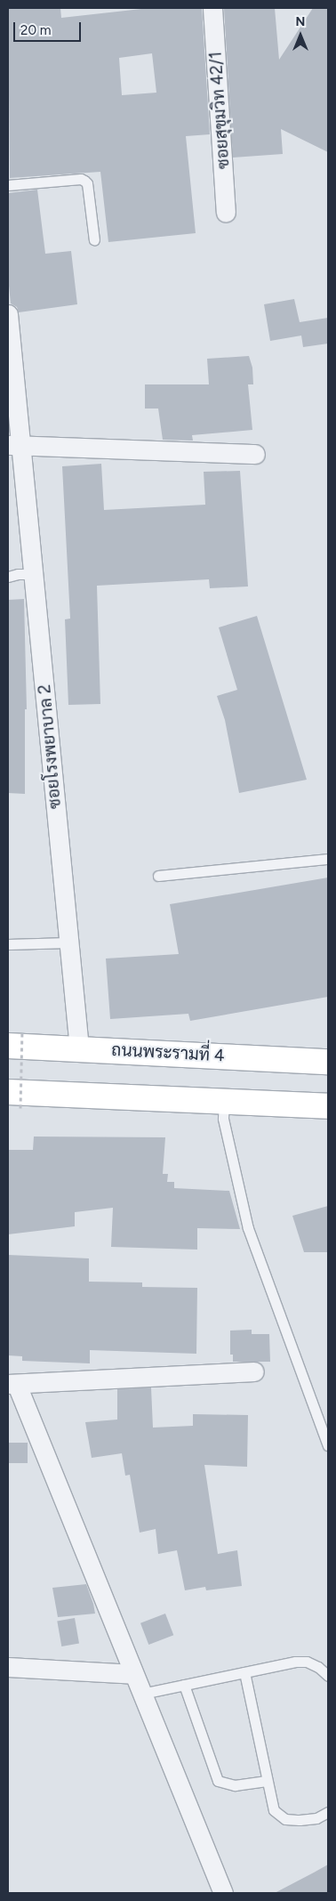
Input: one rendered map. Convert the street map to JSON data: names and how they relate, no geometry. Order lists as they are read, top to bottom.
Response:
{
  "streets": {
    "main road": ["ถนนพระรามที่ 4"],
    "street": ["ซอยสุขุมวิท 42/1", "ซอยโรงพยาบาล 2"]
  },
  "crossings": [
    ["ซอยโรงพยาบาล 2", "ถนนพระรามที่ 4"]
  ],
  "scale_bar": "20 m",
  "north": "top"
}
